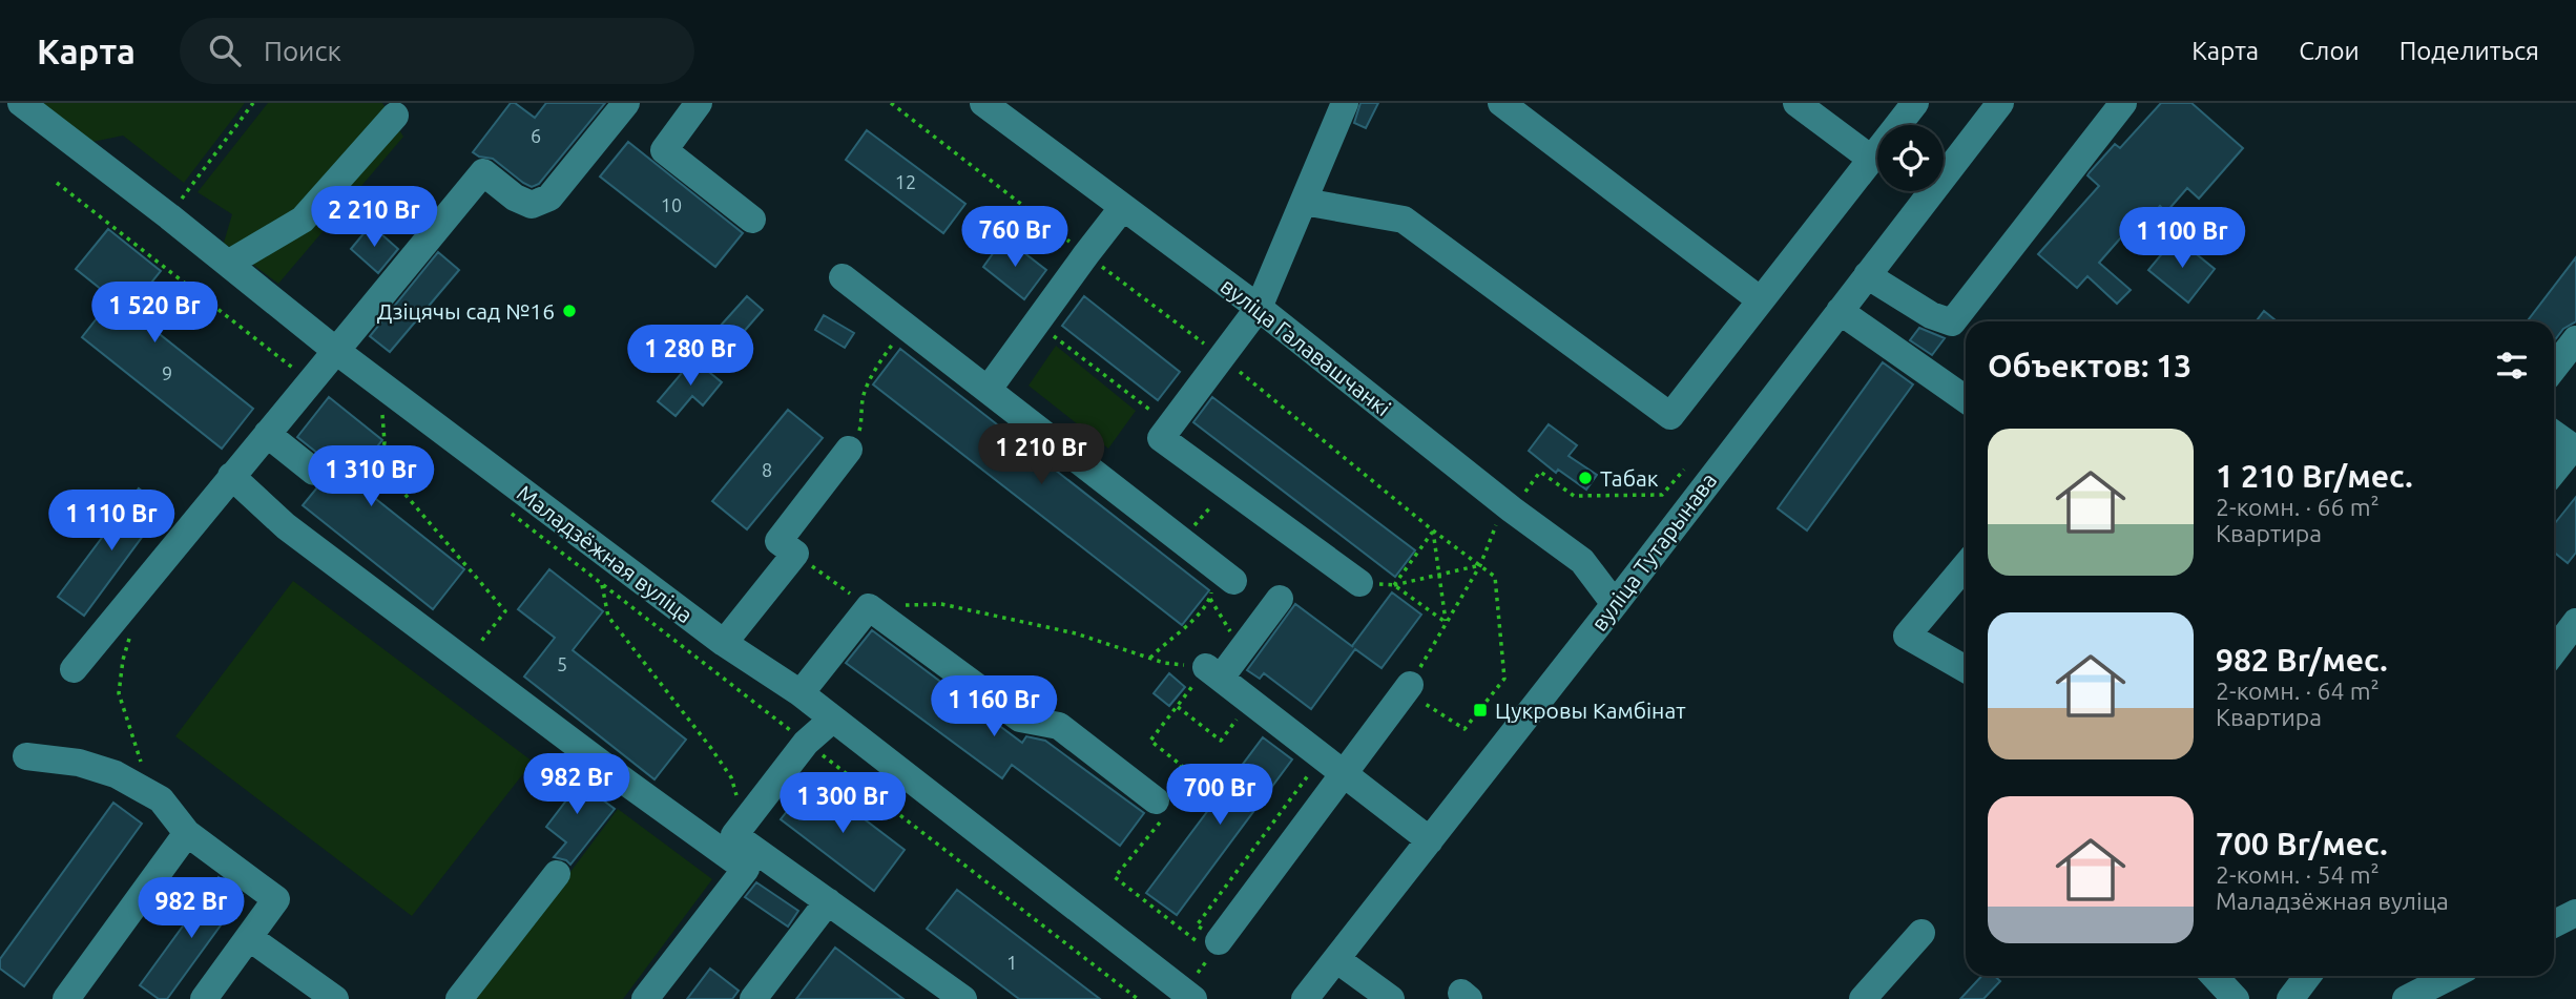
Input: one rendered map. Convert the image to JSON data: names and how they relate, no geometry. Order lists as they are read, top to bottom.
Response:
{
  "streets": {
    "street": ["вуліца Галавашчанкі", "вуліца Тутарынава", "Маладзёжная вуліца"]
  },
  "crossings": [
    ["вуліца Галавашчанкі", "вуліца Тутарынава"]
  ],
  "places": {
    "other": ["Дзіцячы сад №16", "Табак"],
    "transit": ["Цукровы Камбінат"]
  },
  "house_numbers": [
    "6",
    "12",
    "10",
    "9",
    "8",
    "5",
    "1"
  ],
  "page": {
    "header": "Карта",
    "search": "Поиск",
    "nav": ["Карта", "Слои", "Поделиться"],
    "price": [
      "2 210 Br",
      "760 Br",
      "1 100 Br",
      "1 520 Br",
      "1 280 Br",
      "1 210 Br",
      "1 310 Br",
      "1 110 Br",
      "1 160 Br",
      "982 Br",
      "700 Br",
      "1 300 Br",
      "982 Br"
    ],
    "heading": "Объектов: 13",
    "list": [
      {
        "name": "1 210 Br/мес.",
        "note": "2-комн. · 66 m² · Квартира"
      },
      {
        "name": "982 Br/мес.",
        "note": "2-комн. · 64 m² · Квартира"
      },
      {
        "name": "700 Br/мес.",
        "note": "2-комн. · 54 m² · Маладзёжная вуліца"
      }
    ]
  }
}
